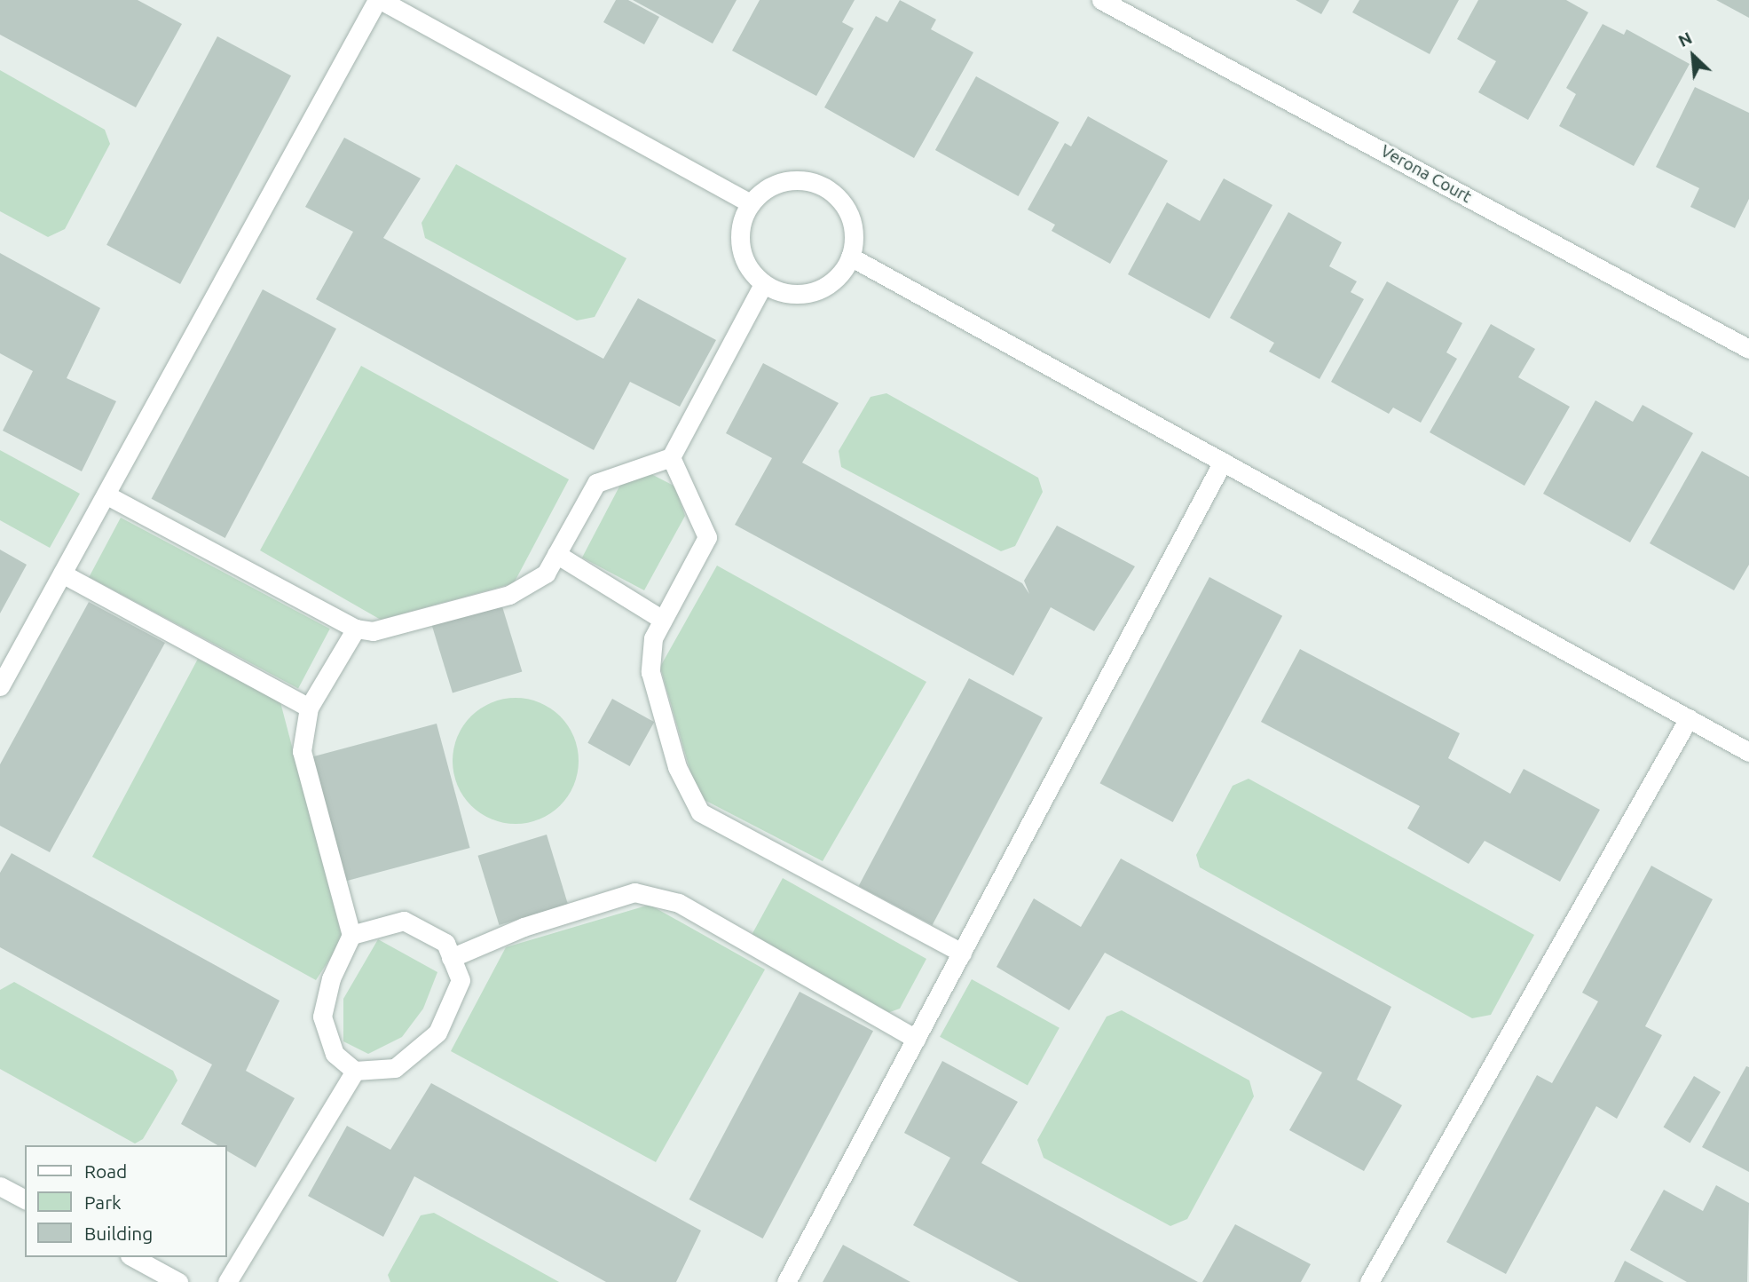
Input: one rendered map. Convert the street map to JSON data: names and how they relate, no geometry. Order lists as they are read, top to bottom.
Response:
{
  "streets": {
    "street": ["Verona Court"]
  },
  "legend": ["Road", "Park", "Building"],
  "north": "top left"
}
